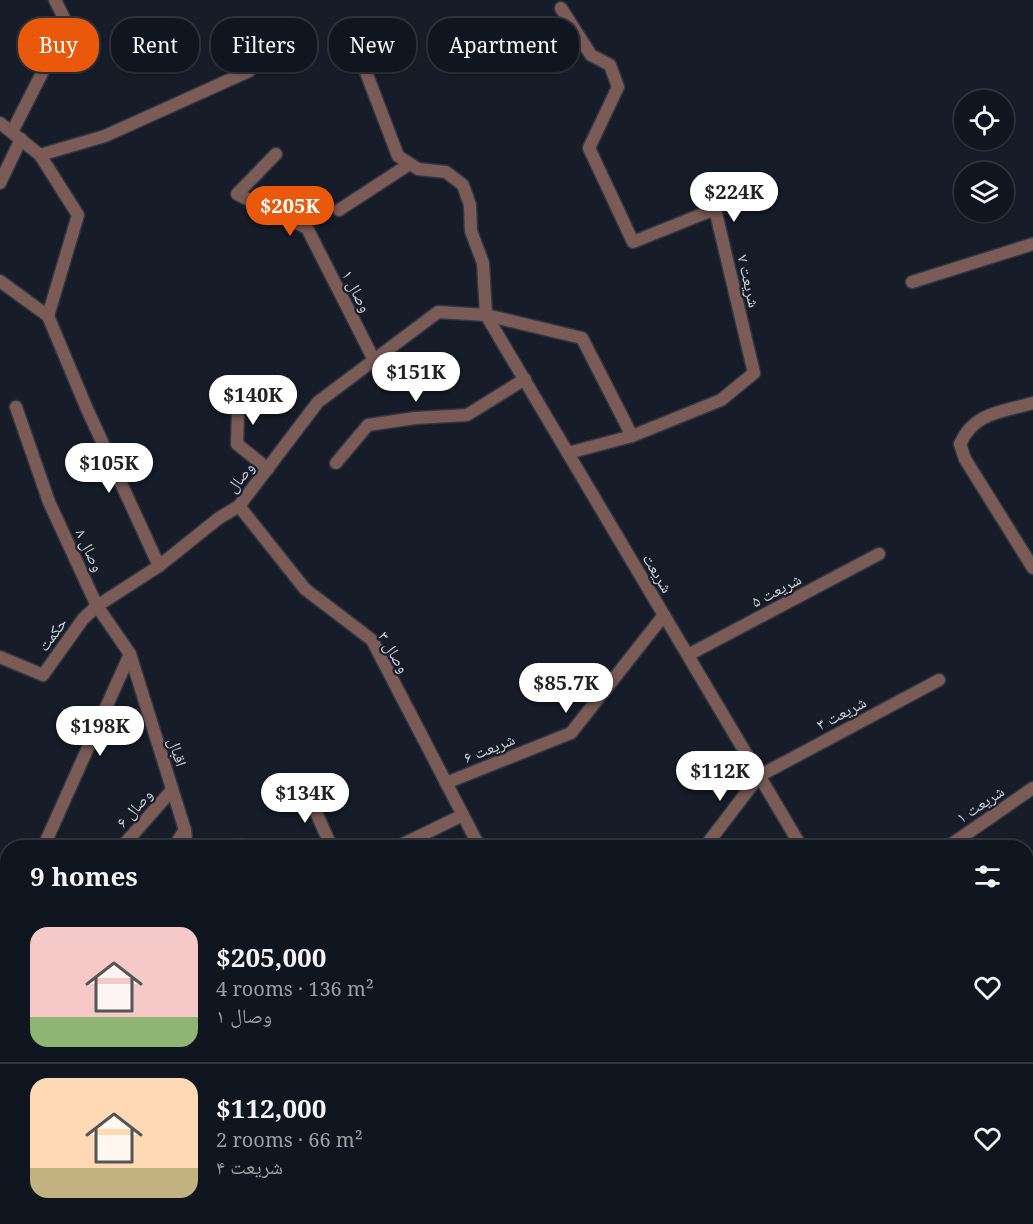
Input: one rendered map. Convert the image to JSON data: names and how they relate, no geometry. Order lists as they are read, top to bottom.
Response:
{
  "streets": {
    "street": [
      "شریعت ۷",
      "وصال ۱",
      "وصال",
      "وصال ۸",
      "شریعت",
      "شریعت ۵",
      "حکمت",
      "وصال ۳",
      "شریعت ۳",
      "شریعت ۶",
      "اقبال",
      "شریعت ۱",
      "وصال ۶"
    ]
  },
  "crossings": [
    ["شریعت ۷", "وصال"],
    ["شریعت ۷", "شریعت"],
    ["وصال ۱", "وصال"],
    ["وصال", "وصال ۸"],
    ["وصال", "شریعت"],
    ["وصال", "حکمت"],
    ["وصال", "وصال ۳"],
    ["وصال", "اقبال"],
    ["وصال ۸", "حکمت"],
    ["وصال ۸", "اقبال"],
    ["شریعت", "شریعت ۵"],
    ["شریعت", "شریعت ۳"],
    ["شریعت", "شریعت ۶"],
    ["حکمت", "اقبال"],
    ["وصال ۳", "شریعت ۶"],
    ["اقبال", "وصال ۶"]
  ],
  "page": {
    "chip": [
      "Buy",
      "Rent",
      "Filters",
      "New",
      "Apartment"
    ],
    "price": [
      "$224K",
      "$205K",
      "$151K",
      "$140K",
      "$105K",
      "$85.7K",
      "$198K",
      "$112K",
      "$134K"
    ],
    "heading": "9 homes",
    "list": [
      {
        "name": "$205,000",
        "note": "4 rooms · 136 m² · وصال ۱"
      },
      {
        "name": "$112,000",
        "note": "2 rooms · 66 m² · شریعت ۴"
      }
    ]
  }
}
